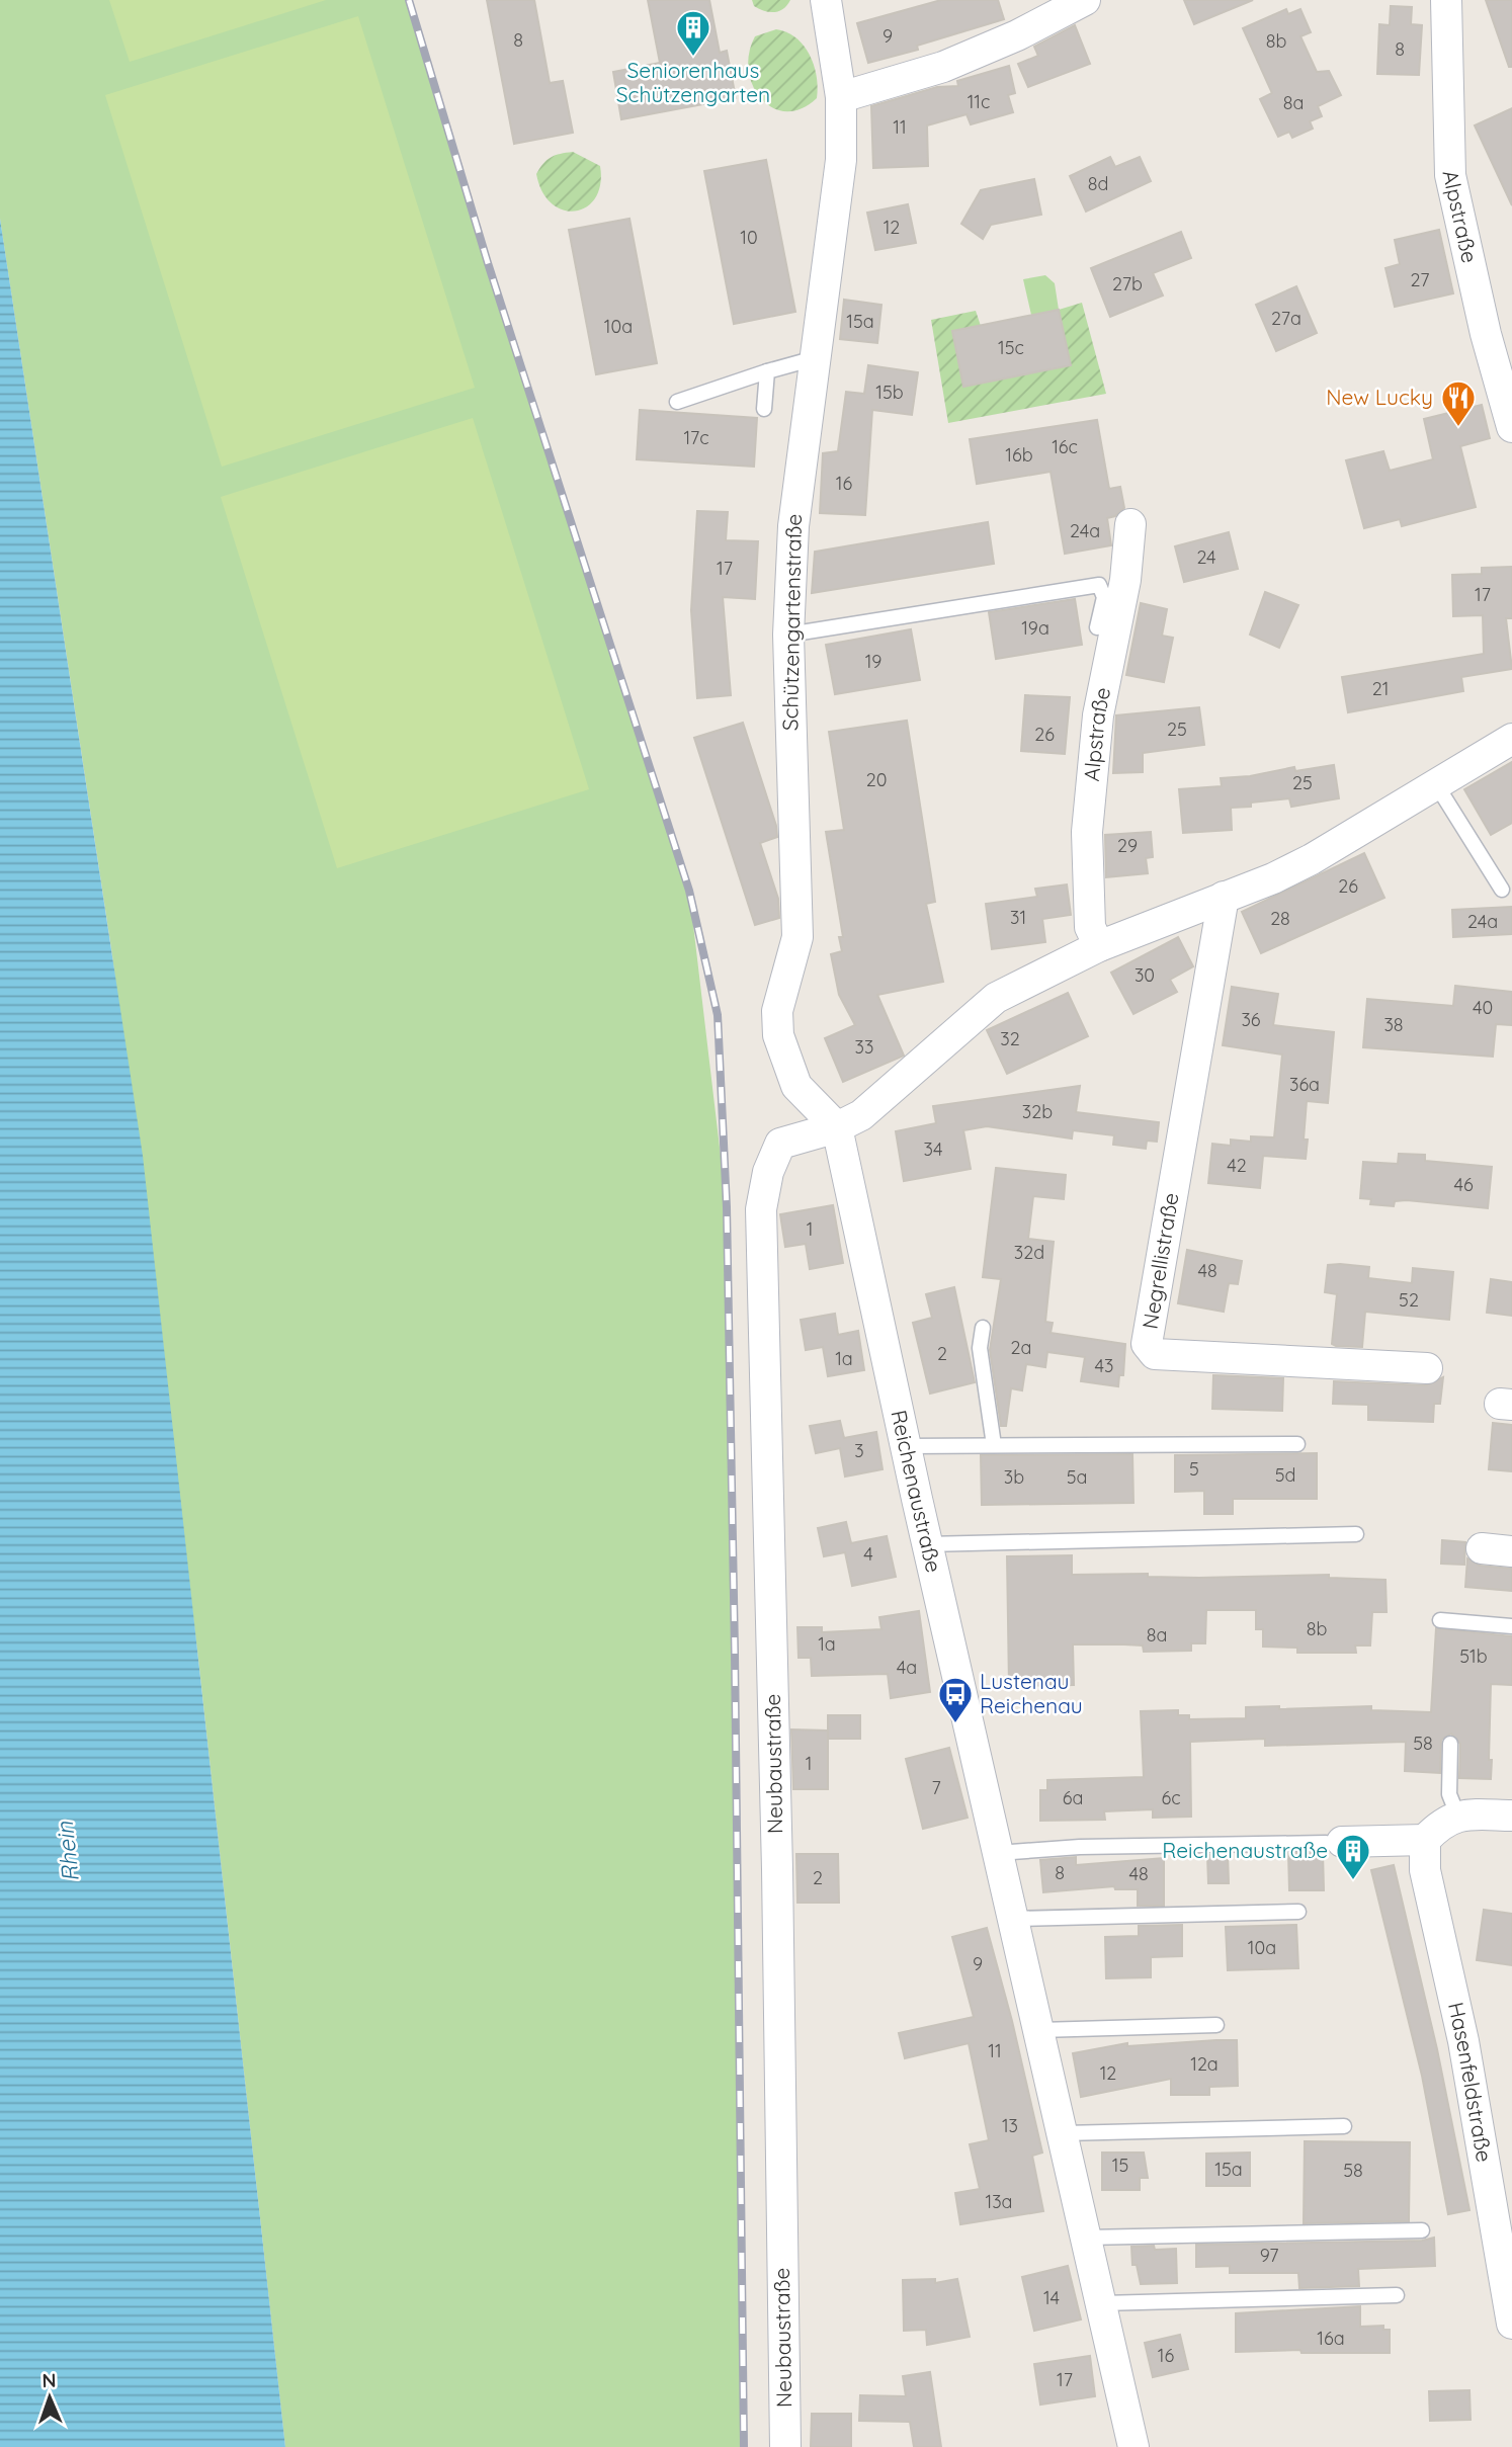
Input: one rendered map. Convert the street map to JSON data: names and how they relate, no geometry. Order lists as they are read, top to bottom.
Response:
{
  "streets": {
    "street": [
      "Alpstraße",
      "Schützengartenstraße",
      "Negrellistraße",
      "Reichenaustraße",
      "Neubaustraße",
      "Hasenfeldstraße"
    ]
  },
  "crossings": [
    ["Schützengartenstraße", "Reichenaustraße"],
    ["Schützengartenstraße", "Neubaustraße"],
    ["Reichenaustraße", "Neubaustraße"]
  ],
  "water": ["Rhein"],
  "places": {
    "building": ["Seniorenhaus Schützengarten", "Reichenaustraße"],
    "restaurant": ["New Lucky"],
    "bus stop": ["Lustenau Reichenau"]
  },
  "house_numbers": [
    "9",
    "8",
    "8b",
    "8",
    "11c",
    "8a",
    "11",
    "8d",
    "12",
    "10",
    "27",
    "27b",
    "27a",
    "15a",
    "10a",
    "15c",
    "15b",
    "17c",
    "16c",
    "16b",
    "16",
    "24a",
    "24",
    "17",
    "17",
    "19a",
    "19",
    "21",
    "25",
    "26",
    "20",
    "25",
    "29",
    "26",
    "31",
    "28",
    "24a",
    "30",
    "40",
    "36",
    "38",
    "32",
    "33",
    "36a",
    "32b",
    "34",
    "42",
    "46",
    "1",
    "32d",
    "48",
    "52",
    "2a",
    "2",
    "1a",
    "43",
    "3",
    "5",
    "5d",
    "3b",
    "5a",
    "4",
    "8b",
    "8a",
    "1a",
    "51b",
    "4a",
    "58",
    "1",
    "7",
    "6a",
    "6c",
    "8",
    "48",
    "2",
    "10a",
    "9",
    "11",
    "12a",
    "12",
    "13",
    "15",
    "15a",
    "58",
    "13a",
    "97",
    "14",
    "16a",
    "16",
    "17"
  ],
  "north": "top"
}
